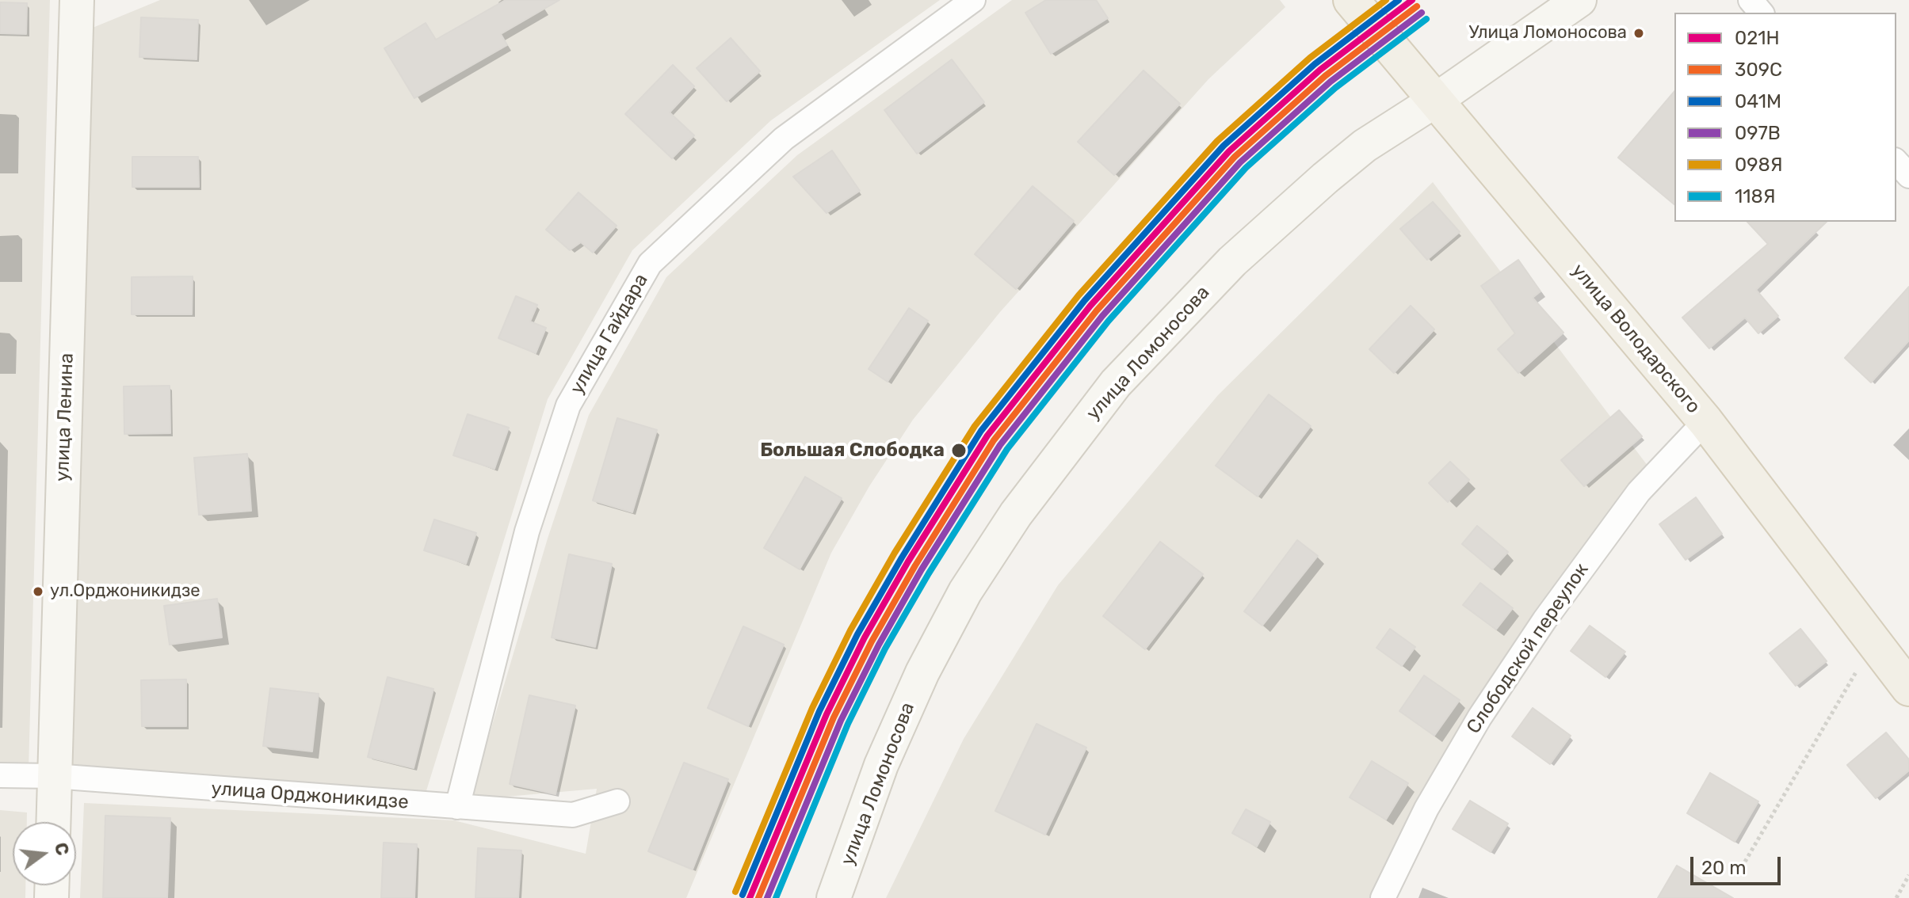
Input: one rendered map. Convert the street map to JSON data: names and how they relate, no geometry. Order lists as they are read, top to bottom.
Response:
{
  "streets": {
    "main road": ["улица Володарского", "улица Ломоносова", "улица Ленина"],
    "street": ["улица Гайдара", "Слободской переулок", "улица Орджоникидзе"]
  },
  "crossings": [
    ["улица Гайдара", "улица Орджоникидзе"],
    ["улица Володарского", "улица Ломоносова"],
    ["улица Володарского", "Слободской переулок"],
    ["улица Ленина", "улица Орджоникидзе"]
  ],
  "places": ["Улица Ломоносова", "Большая Слободка", "ул.Орджоникидзе"],
  "lines": [
    "transit line 021Н",
    "transit line 041М",
    "transit line 098Я",
    "transit line 309С",
    "transit line 097В",
    "transit line 118Я"
  ],
  "legend": [
    "021Н",
    "309С",
    "041М",
    "097В",
    "098Я",
    "118Я"
  ],
  "scale_bar": "20 m",
  "north": "right"
}
